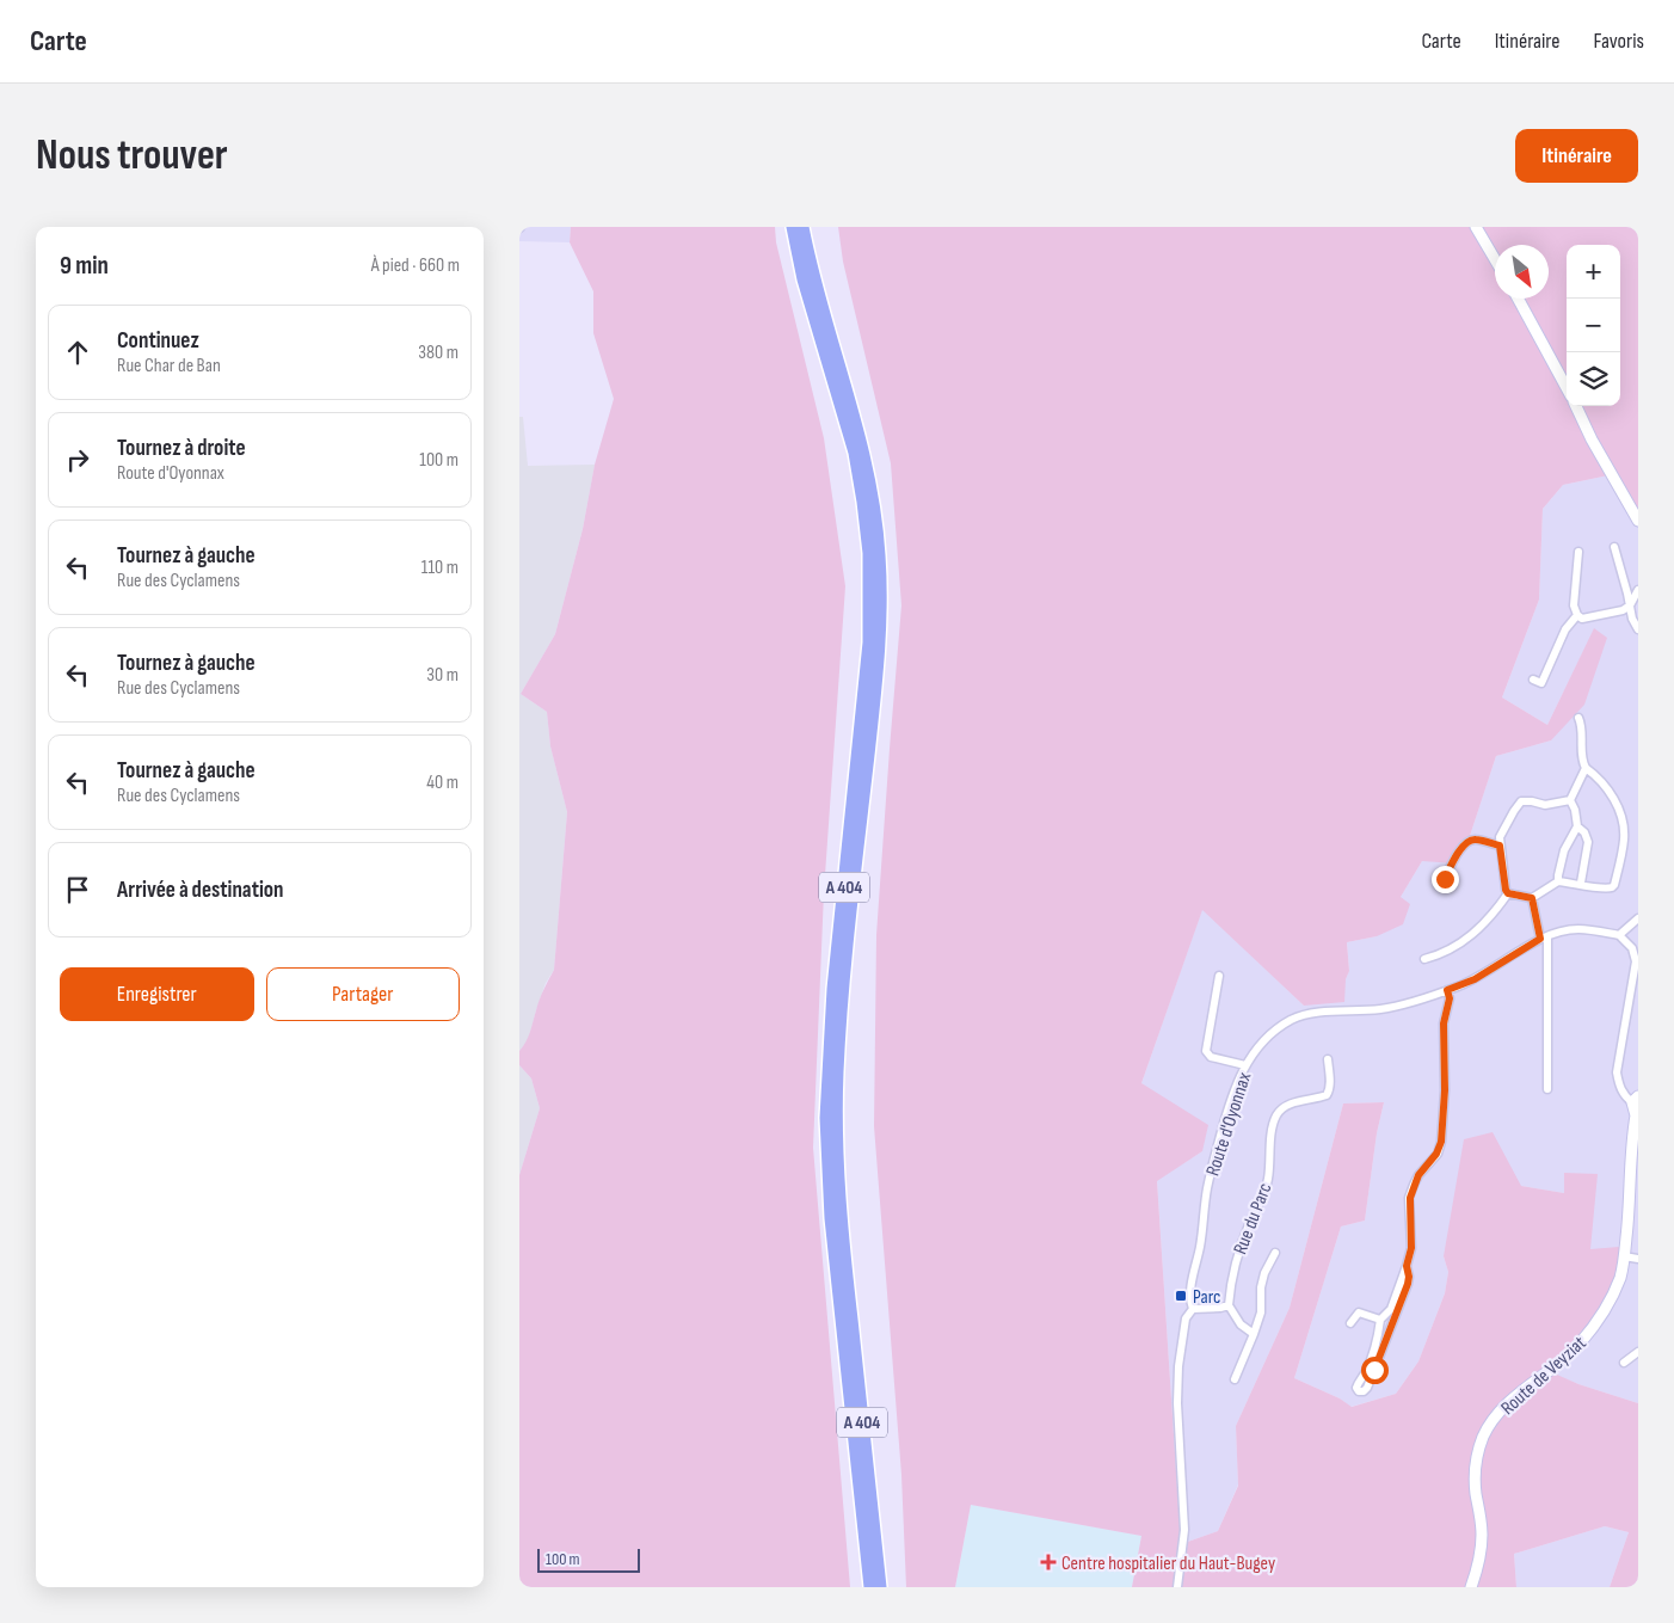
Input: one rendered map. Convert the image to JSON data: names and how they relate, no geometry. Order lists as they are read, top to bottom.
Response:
{
  "streets": {
    "highway": ["A 404"],
    "street": ["Route d'Oyonnax", "Rue du Parc", "Route de Veyziat"]
  },
  "places": {
    "transit": ["Parc"],
    "health": ["Centre hospitalier du Haut-Bugey"]
  },
  "scale_bar": "100 m",
  "north": "bottom right",
  "page": {
    "header": "Carte",
    "nav": ["Carte", "Itinéraire", "Favoris"],
    "buttons": [
      "Itinéraire",
      ["Enregistrer", "Partager"]
    ],
    "title": "Nous trouver",
    "heading": ["9 min", "À pied · 660 m"],
    "map_buttons": ["+", "−"],
    "list": [
      ["Continuez", "Rue Char de Ban", "380 m"],
      ["Tournez à droite", "Route d'Oyonnax", "100 m"],
      ["Tournez à gauche", "Rue des Cyclamens", "110 m"],
      ["Tournez à gauche", "Rue des Cyclamens", "30 m"],
      ["Tournez à gauche", "Rue des Cyclamens", "40 m"],
      "Arrivée à destination"
    ],
    "scale": "100 m"
  }
}
